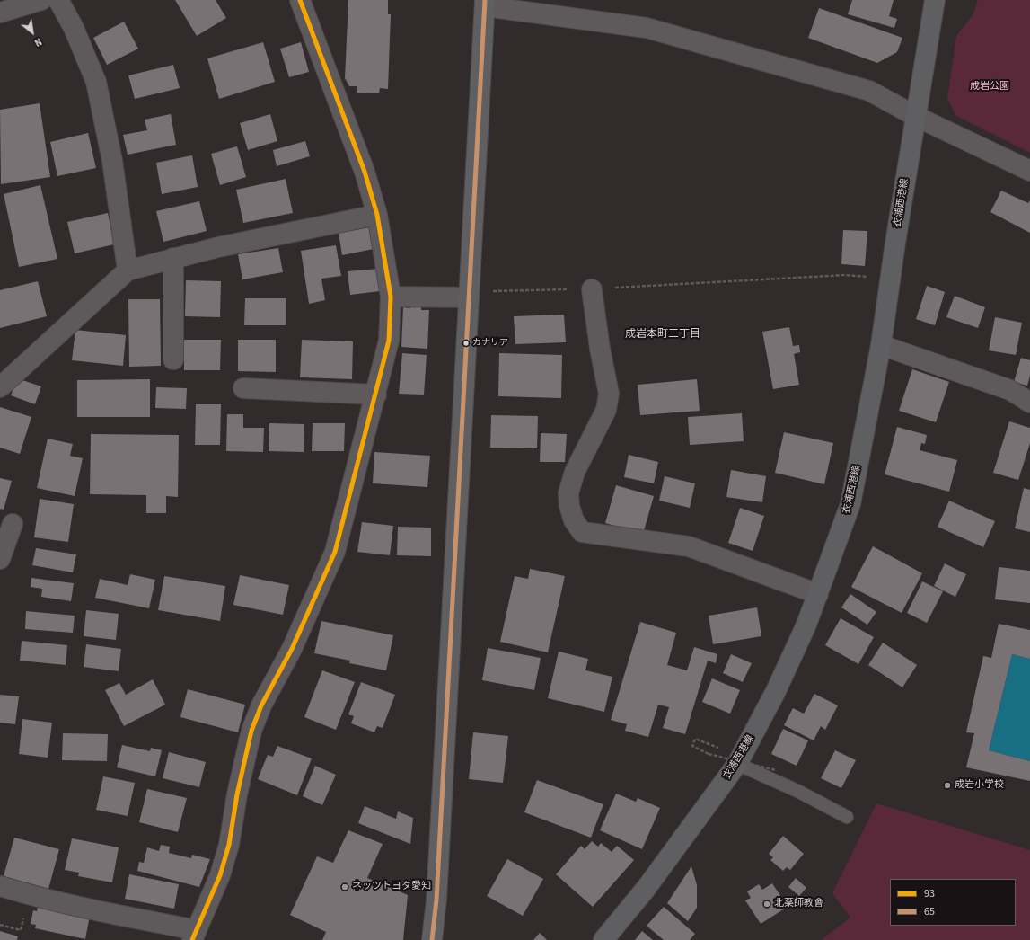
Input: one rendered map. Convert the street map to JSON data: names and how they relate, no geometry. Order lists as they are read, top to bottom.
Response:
{
  "streets": {
    "main road": ["衣浦西港線"]
  },
  "districts": ["成岩本町三丁目"],
  "parks": ["成岩公園"],
  "places": [
    "カナリア",
    "成岩小学校",
    "ネッツトヨタ愛知",
    "北薬師教會"
  ],
  "lines": ["transit line 93", "transit line 65"],
  "legend": ["93", "65"],
  "north": "bottom right"
}
